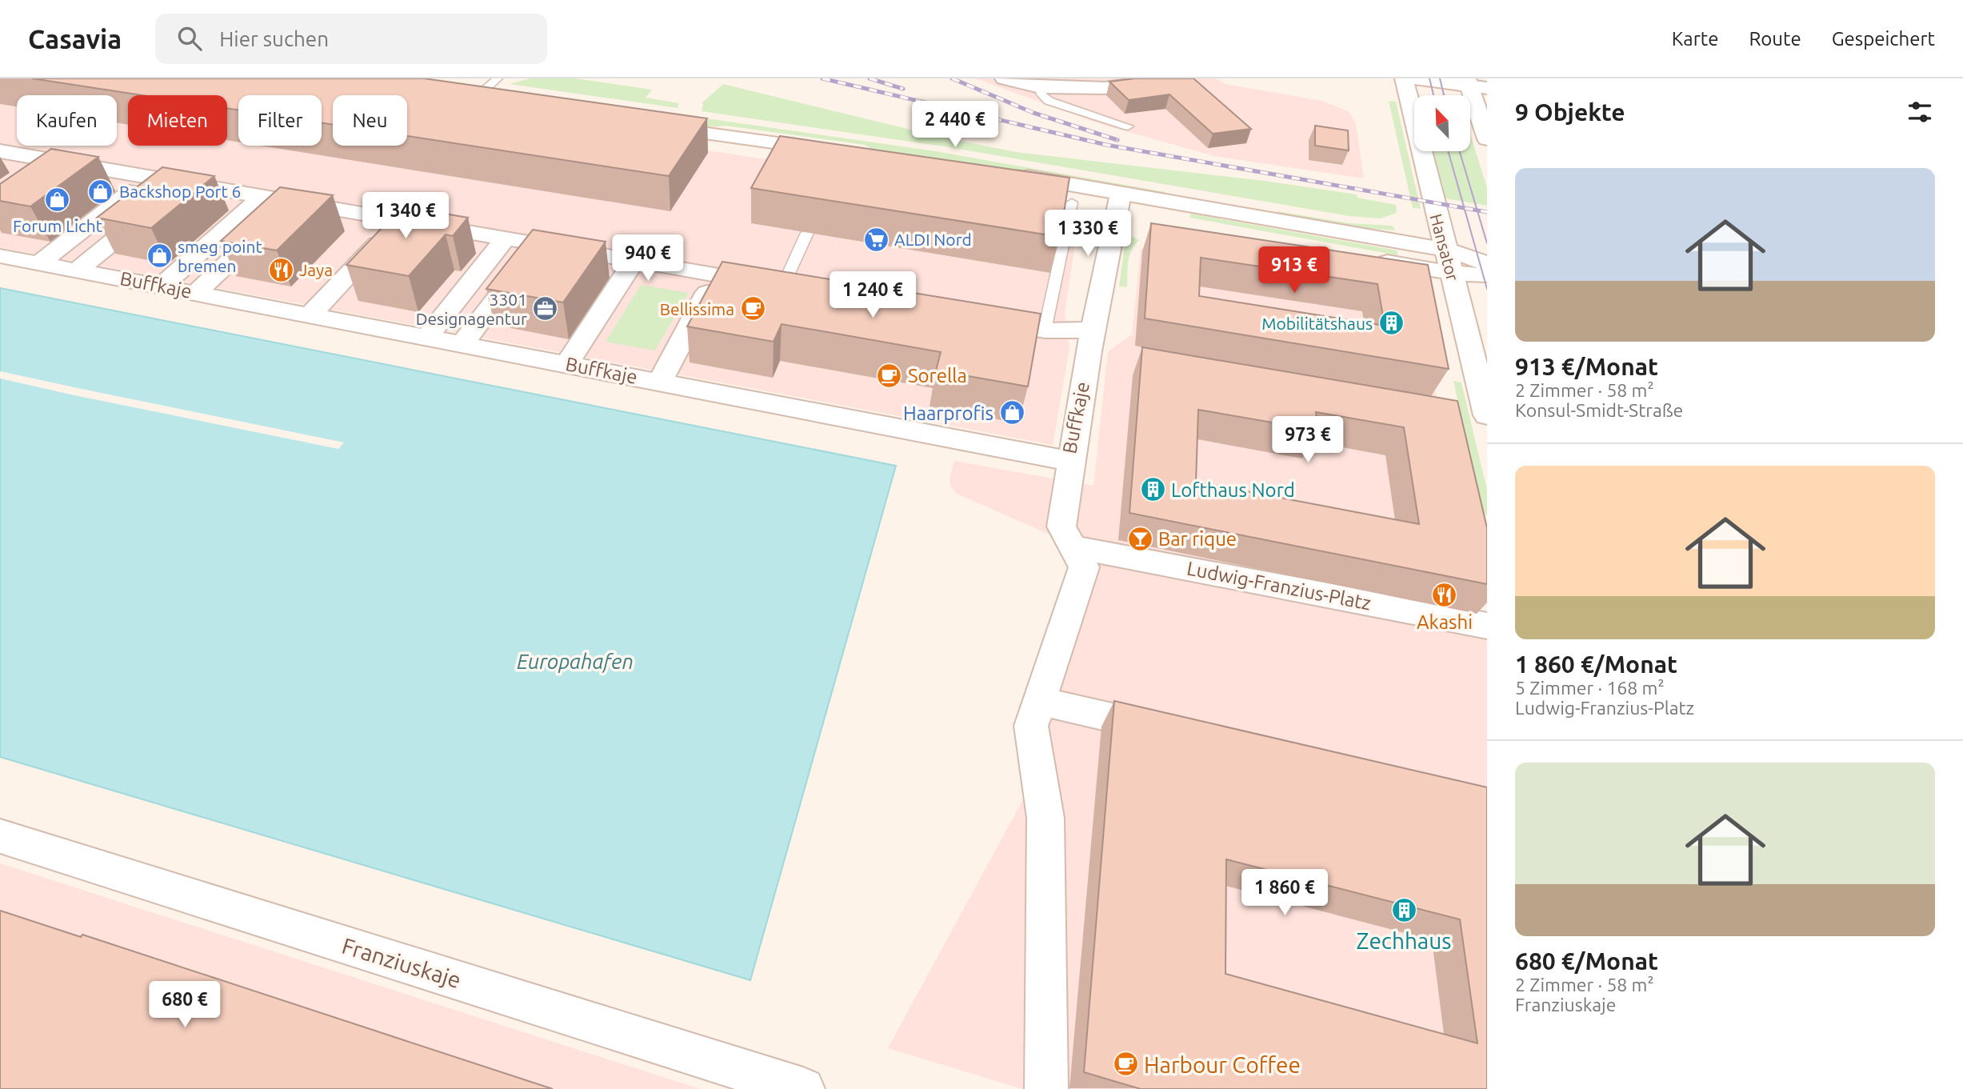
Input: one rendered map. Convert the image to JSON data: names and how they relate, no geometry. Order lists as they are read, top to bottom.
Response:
{
  "streets": {
    "street": [
      "Hansator",
      "Buffkaje",
      "Ludwig-Franzius-Platz",
      "Franziuskaje"
    ]
  },
  "water": ["Europahafen"],
  "places": {
    "shop": [
      "Backshop Port 6",
      "Forum Licht",
      "smeg point bremen",
      "Haarprofis"
    ],
    "supermarket": ["ALDI Nord"],
    "restaurant": ["Jaya", "Akashi"],
    "office": ["3301 Designagentur"],
    "cafe": ["Bellissima", "Sorella", "Harbour Coffee"],
    "building": ["Mobilitätshaus", "Lofthaus Nord", "Zechhaus"],
    "bar": ["Bar rique"]
  },
  "north": "top left",
  "page": {
    "header": "Casavia",
    "search": "Hier suchen",
    "nav": ["Karte", "Route", "Gespeichert"],
    "heading": "9 Objekte",
    "chip": [
      "Kaufen",
      "Mieten",
      "Filter",
      "Neu"
    ],
    "price": [
      "2 440 €",
      "1 340 €",
      "1 330 €",
      "940 €",
      "913 €",
      "1 240 €",
      "973 €",
      "1 860 €",
      "680 €"
    ],
    "list": [
      {
        "name": "913 €/Monat",
        "note": "2 Zimmer · 58 m² · Konsul-Smidt-Straße"
      },
      {
        "name": "1 860 €/Monat",
        "note": "5 Zimmer · 168 m² · Ludwig-Franzius-Platz"
      },
      {
        "name": "680 €/Monat",
        "note": "2 Zimmer · 58 m² · Franziuskaje"
      }
    ]
  }
}
